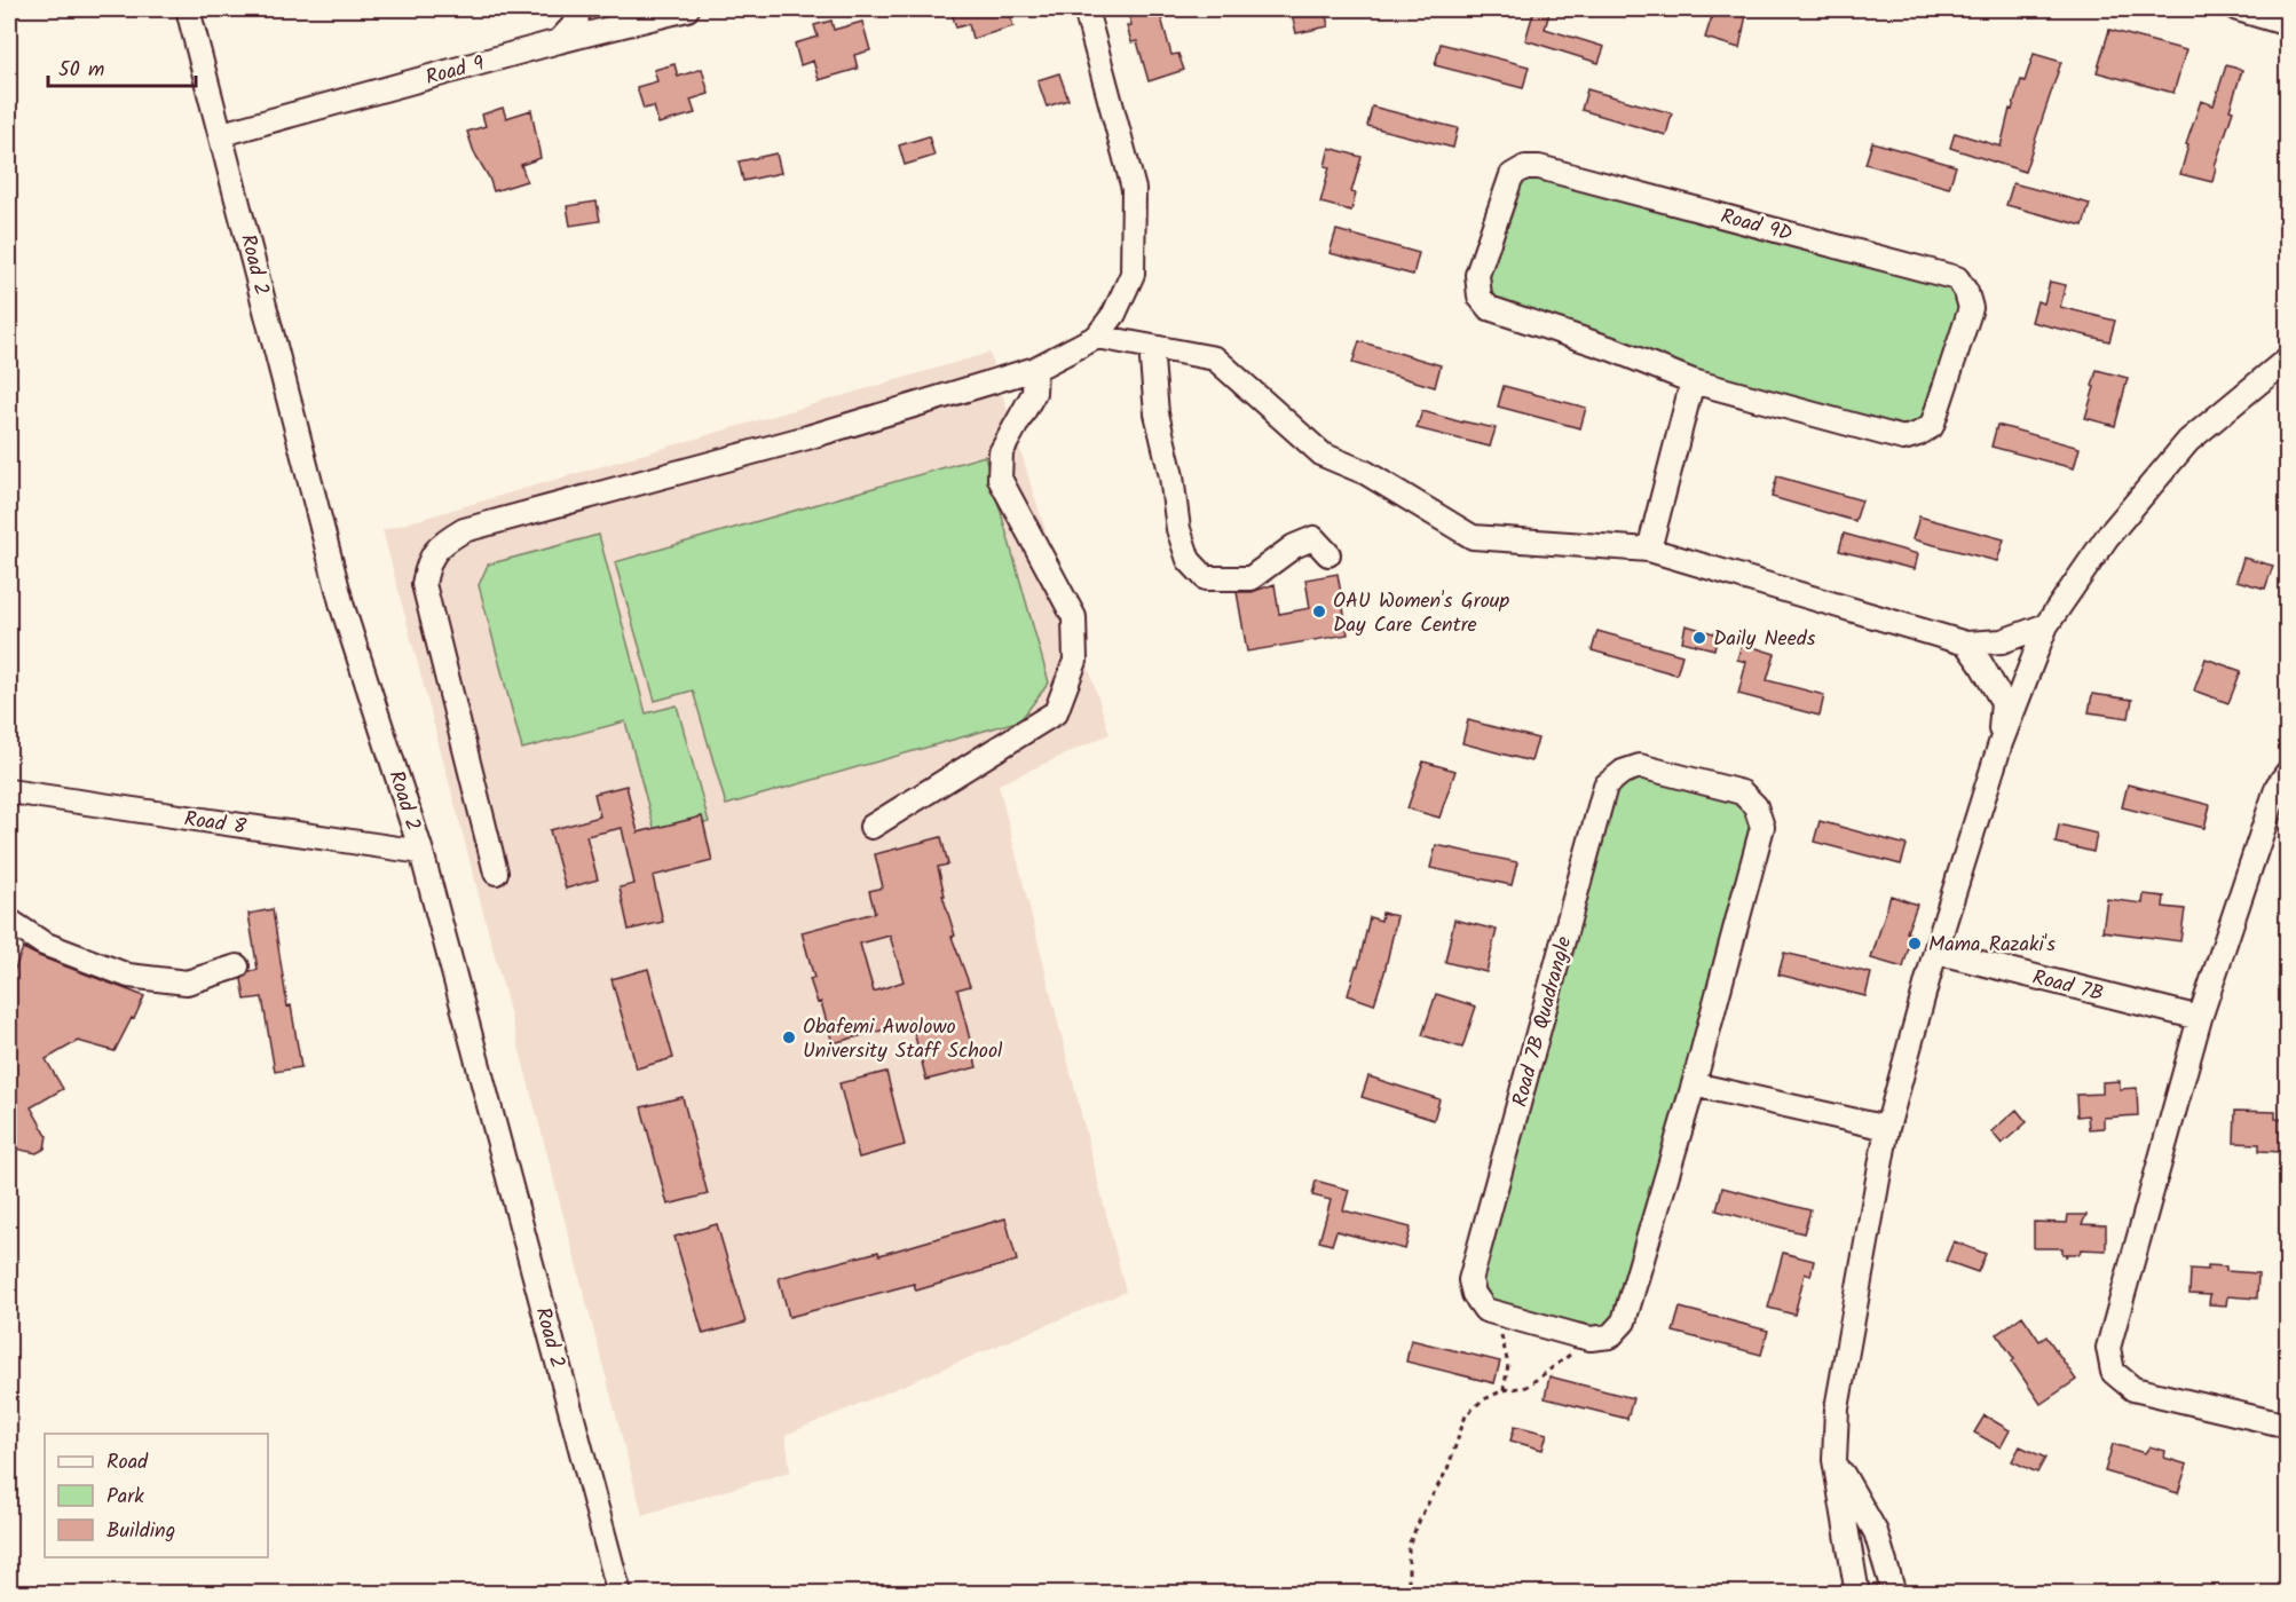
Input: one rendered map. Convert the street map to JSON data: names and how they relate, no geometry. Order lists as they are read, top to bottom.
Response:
{
  "streets": {
    "street": [
      "Road 9",
      "Road 9D",
      "Road 2",
      "Road 8",
      "Road 7B",
      "Road 7B Quadrangle"
    ]
  },
  "crossings": [
    ["Road 9", "Road 2"],
    ["Road 2", "Road 8"]
  ],
  "places": [
    "OAU Women's Group Day Care Centre",
    "Daily Needs",
    "Mama Razaki's",
    "Obafemi Awolowo University Staff School"
  ],
  "legend": ["Road", "Park", "Building"],
  "scale_bar": "50 m"
}
